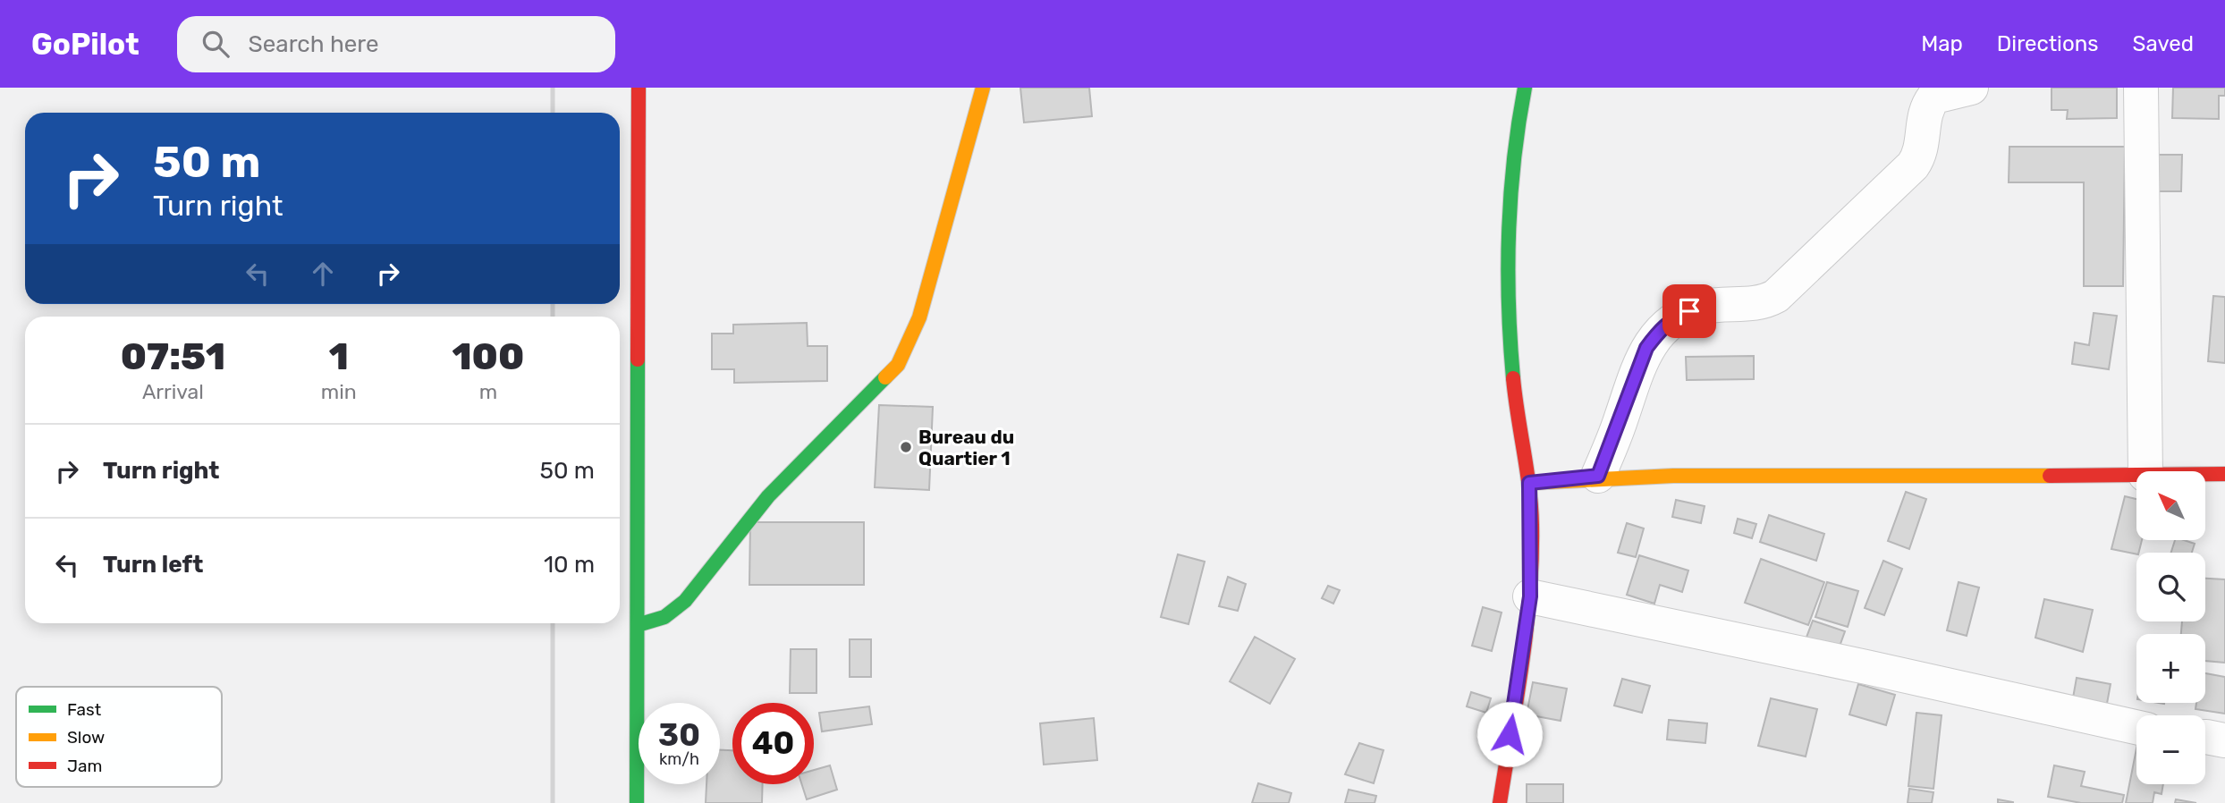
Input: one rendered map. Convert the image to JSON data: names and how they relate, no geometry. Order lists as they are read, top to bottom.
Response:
{
  "places": ["Bureau du Quartier 1"],
  "legend": ["Fast", "Slow", "Jam"],
  "north": "top left",
  "page": {
    "header": "GoPilot",
    "search": "Search here",
    "nav": ["Map", "Directions", "Saved"],
    "turn": ["50 m", "Turn right"],
    "eta": [
      "07:51",
      "Arrival",
      "1",
      "min",
      "100",
      "m"
    ],
    "list": [
      {
        "name": "Turn right",
        "value": "50 m"
      },
      {
        "name": "Turn left",
        "value": "10 m"
      }
    ],
    "map_buttons": ["+", "−"],
    "speed": "30 km/h",
    "limit": "40"
  }
}
